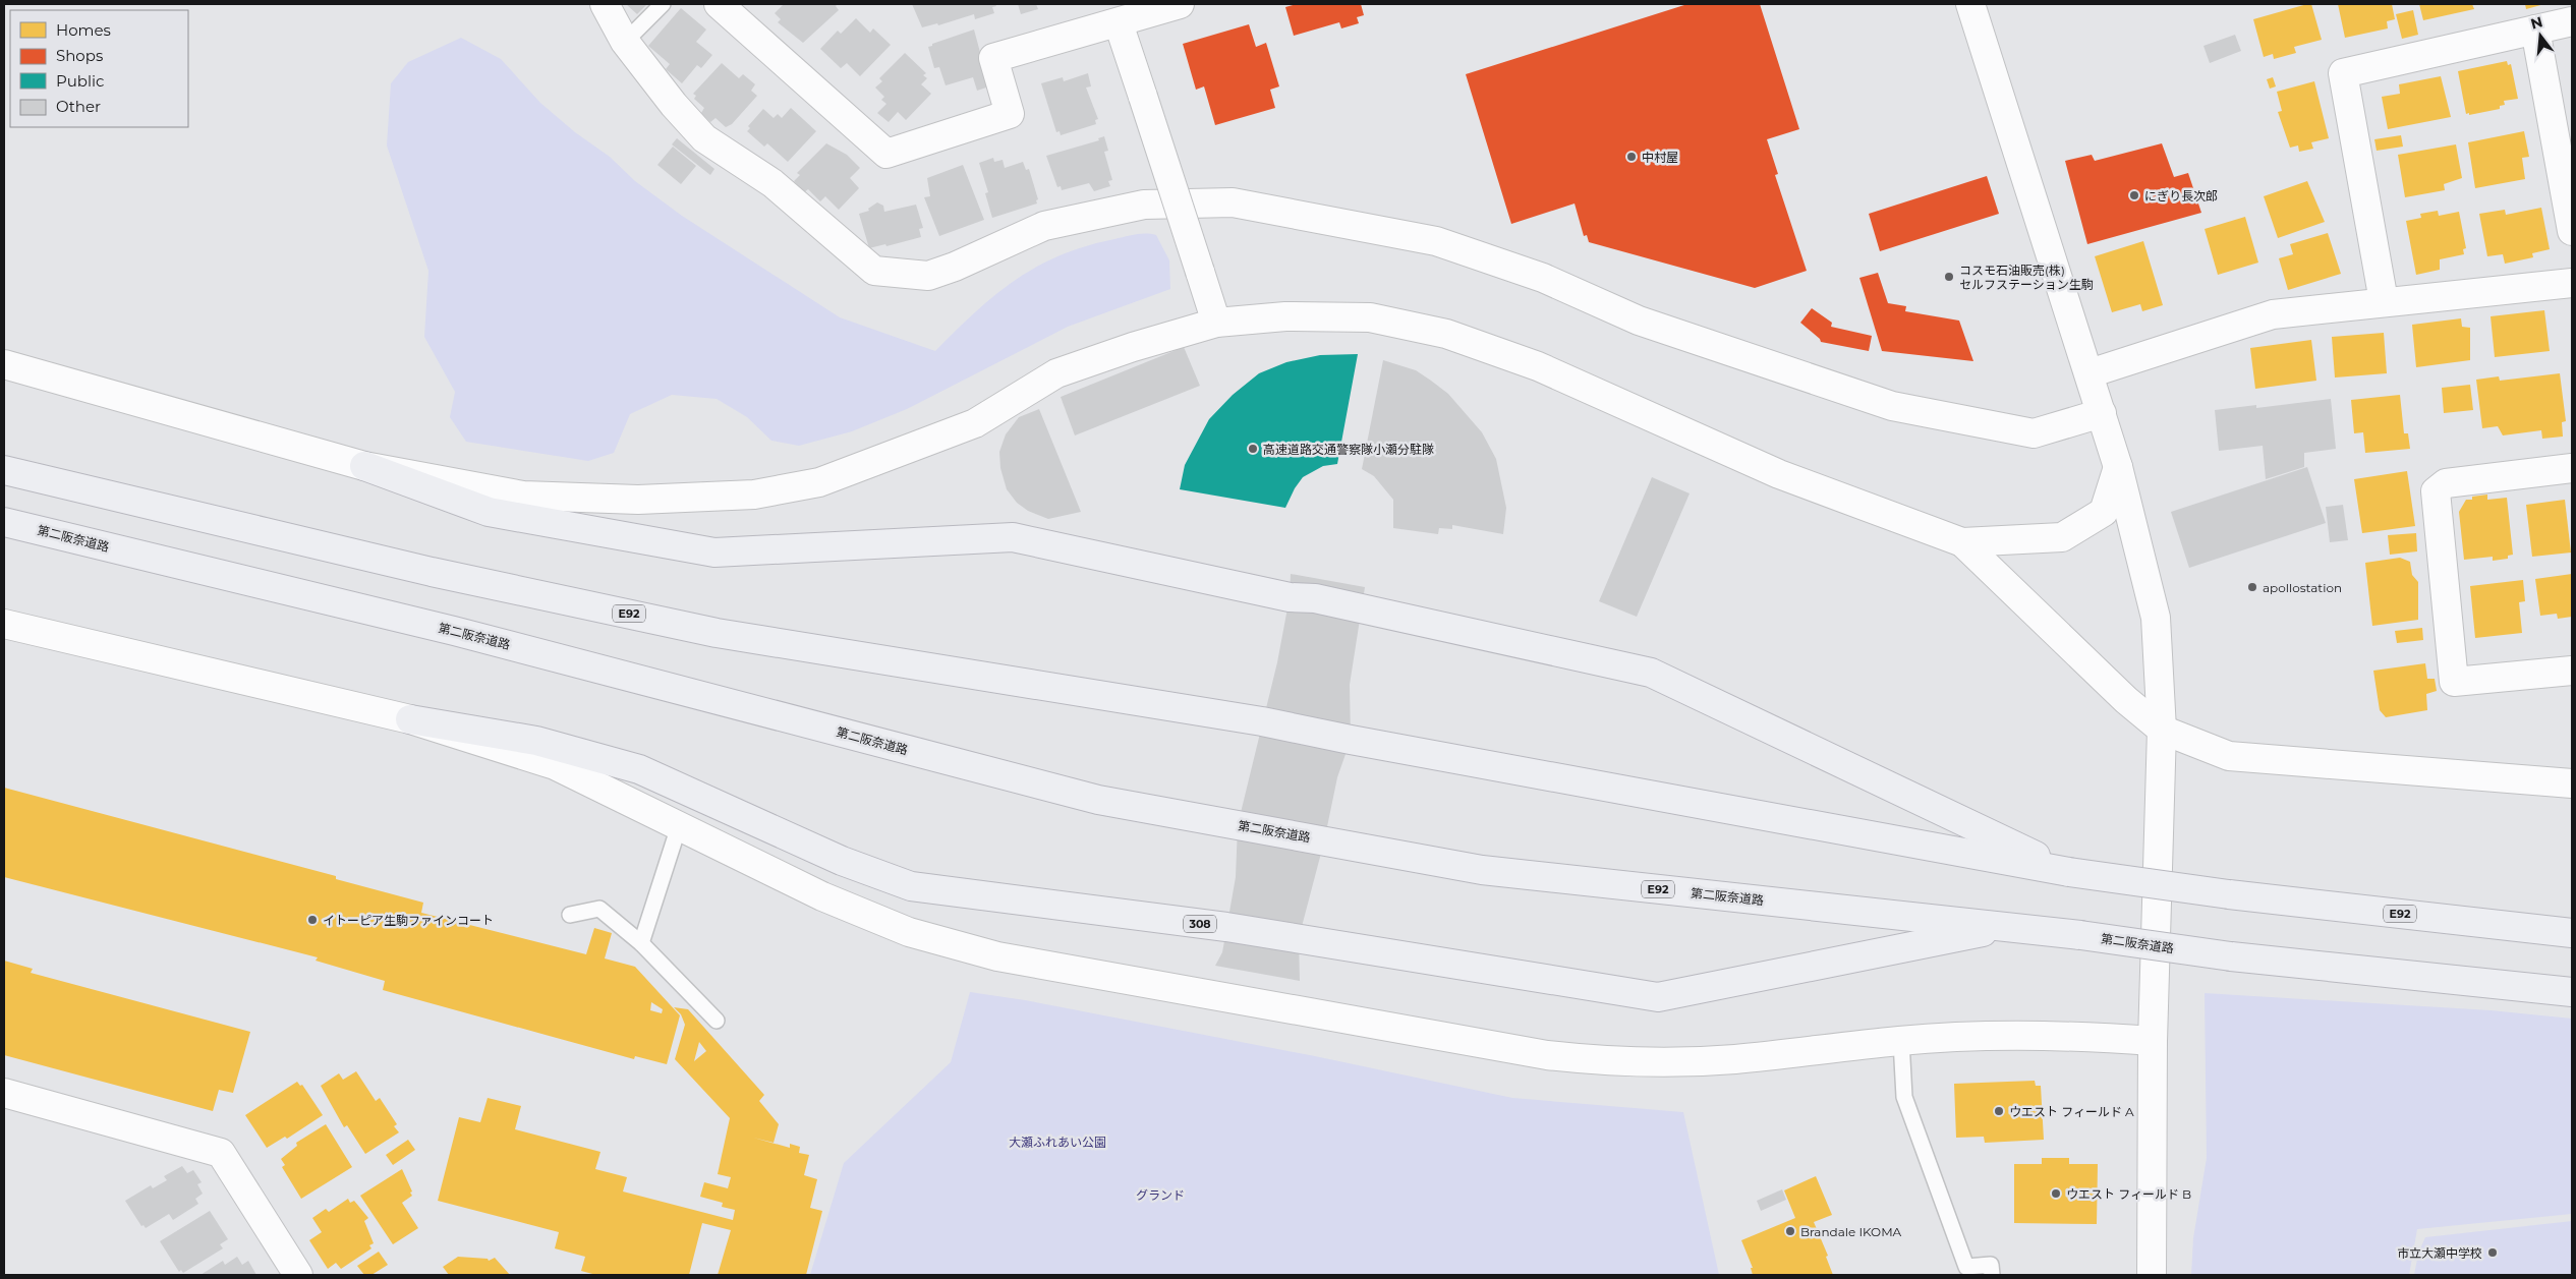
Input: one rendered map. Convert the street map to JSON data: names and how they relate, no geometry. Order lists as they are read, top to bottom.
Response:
{
  "streets": {
    "highway": ["第二阪奈道路", "E92", "308"]
  },
  "crossings": [
    ["第二阪奈道路", "308"]
  ],
  "parks": ["大瀬ふれあい公園", "グランド"],
  "places": [
    "中村屋",
    "にぎり長次郎",
    "コスモ石油販売(株) セルフステーション生駒",
    "高速道路交通警察隊小瀬分駐隊",
    "apollostation",
    "イトーピア生駒ファインコート",
    "ウエスト フィールド A",
    "ウエスト フィールド B",
    "Brandale IKOMA",
    "市立大瀬中学校"
  ],
  "legend": [
    "Homes",
    "Shops",
    "Public",
    "Other"
  ],
  "north": "top"
}
